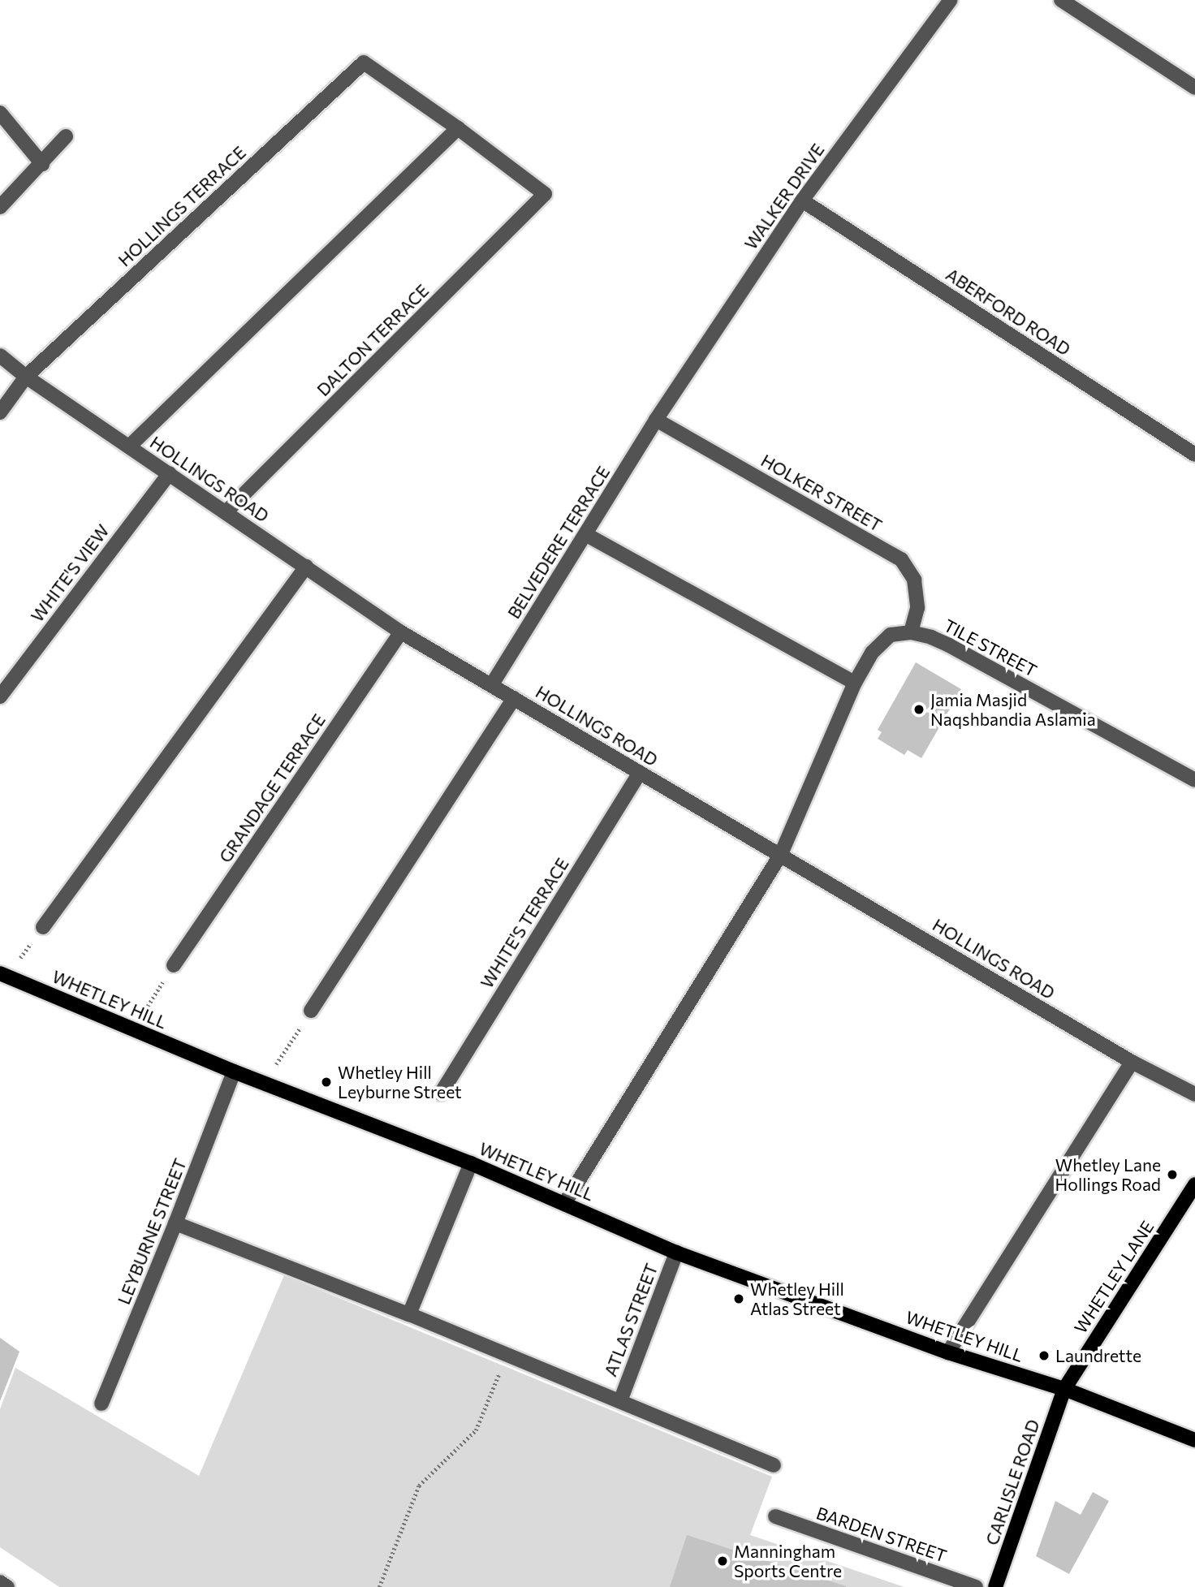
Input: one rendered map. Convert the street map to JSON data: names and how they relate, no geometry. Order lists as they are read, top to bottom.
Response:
{
  "streets": {
    "main road": ["WHETLEY HILL", "WHETLEY LANE", "CARLISLE ROAD"],
    "street": [
      "WALKER DRIVE",
      "HOLLINGS TERRACE",
      "ABERFORD ROAD",
      "DALTON TERRACE",
      "HOLLINGS ROAD",
      "HOLKER STREET",
      "BELVEDERE TERRACE",
      "WHITE'S VIEW",
      "TILE STREET",
      "GRANDAGE TERRACE",
      "WHITE'S TERRACE",
      "LEYBURNE STREET",
      "ATLAS STREET",
      "BARDEN STREET"
    ]
  },
  "crossings": [
    ["WALKER DRIVE", "ABERFORD ROAD"],
    ["WALKER DRIVE", "HOLKER STREET"],
    ["WALKER DRIVE", "BELVEDERE TERRACE"],
    ["HOLLINGS TERRACE", "DALTON TERRACE"],
    ["HOLLINGS TERRACE", "HOLLINGS ROAD"],
    ["DALTON TERRACE", "HOLLINGS ROAD"],
    ["HOLLINGS ROAD", "BELVEDERE TERRACE"],
    ["HOLLINGS ROAD", "WHITE'S VIEW"],
    ["HOLLINGS ROAD", "GRANDAGE TERRACE"],
    ["HOLLINGS ROAD", "WHITE'S TERRACE"],
    ["HOLKER STREET", "BELVEDERE TERRACE"],
    ["HOLKER STREET", "TILE STREET"],
    ["WHETLEY HILL", "LEYBURNE STREET"],
    ["WHETLEY HILL", "WHETLEY LANE"],
    ["WHETLEY HILL", "ATLAS STREET"],
    ["WHETLEY HILL", "CARLISLE ROAD"],
    ["WHETLEY LANE", "CARLISLE ROAD"]
  ],
  "places": [
    "Jamia Masjid Naqshbandia Aslamia",
    "Whetley Hill Leyburne Street",
    "Whetley Lane Hollings Road",
    "Whetley Hill Atlas Street",
    "Laundrette",
    "Manningham Sports Centre"
  ]
}
